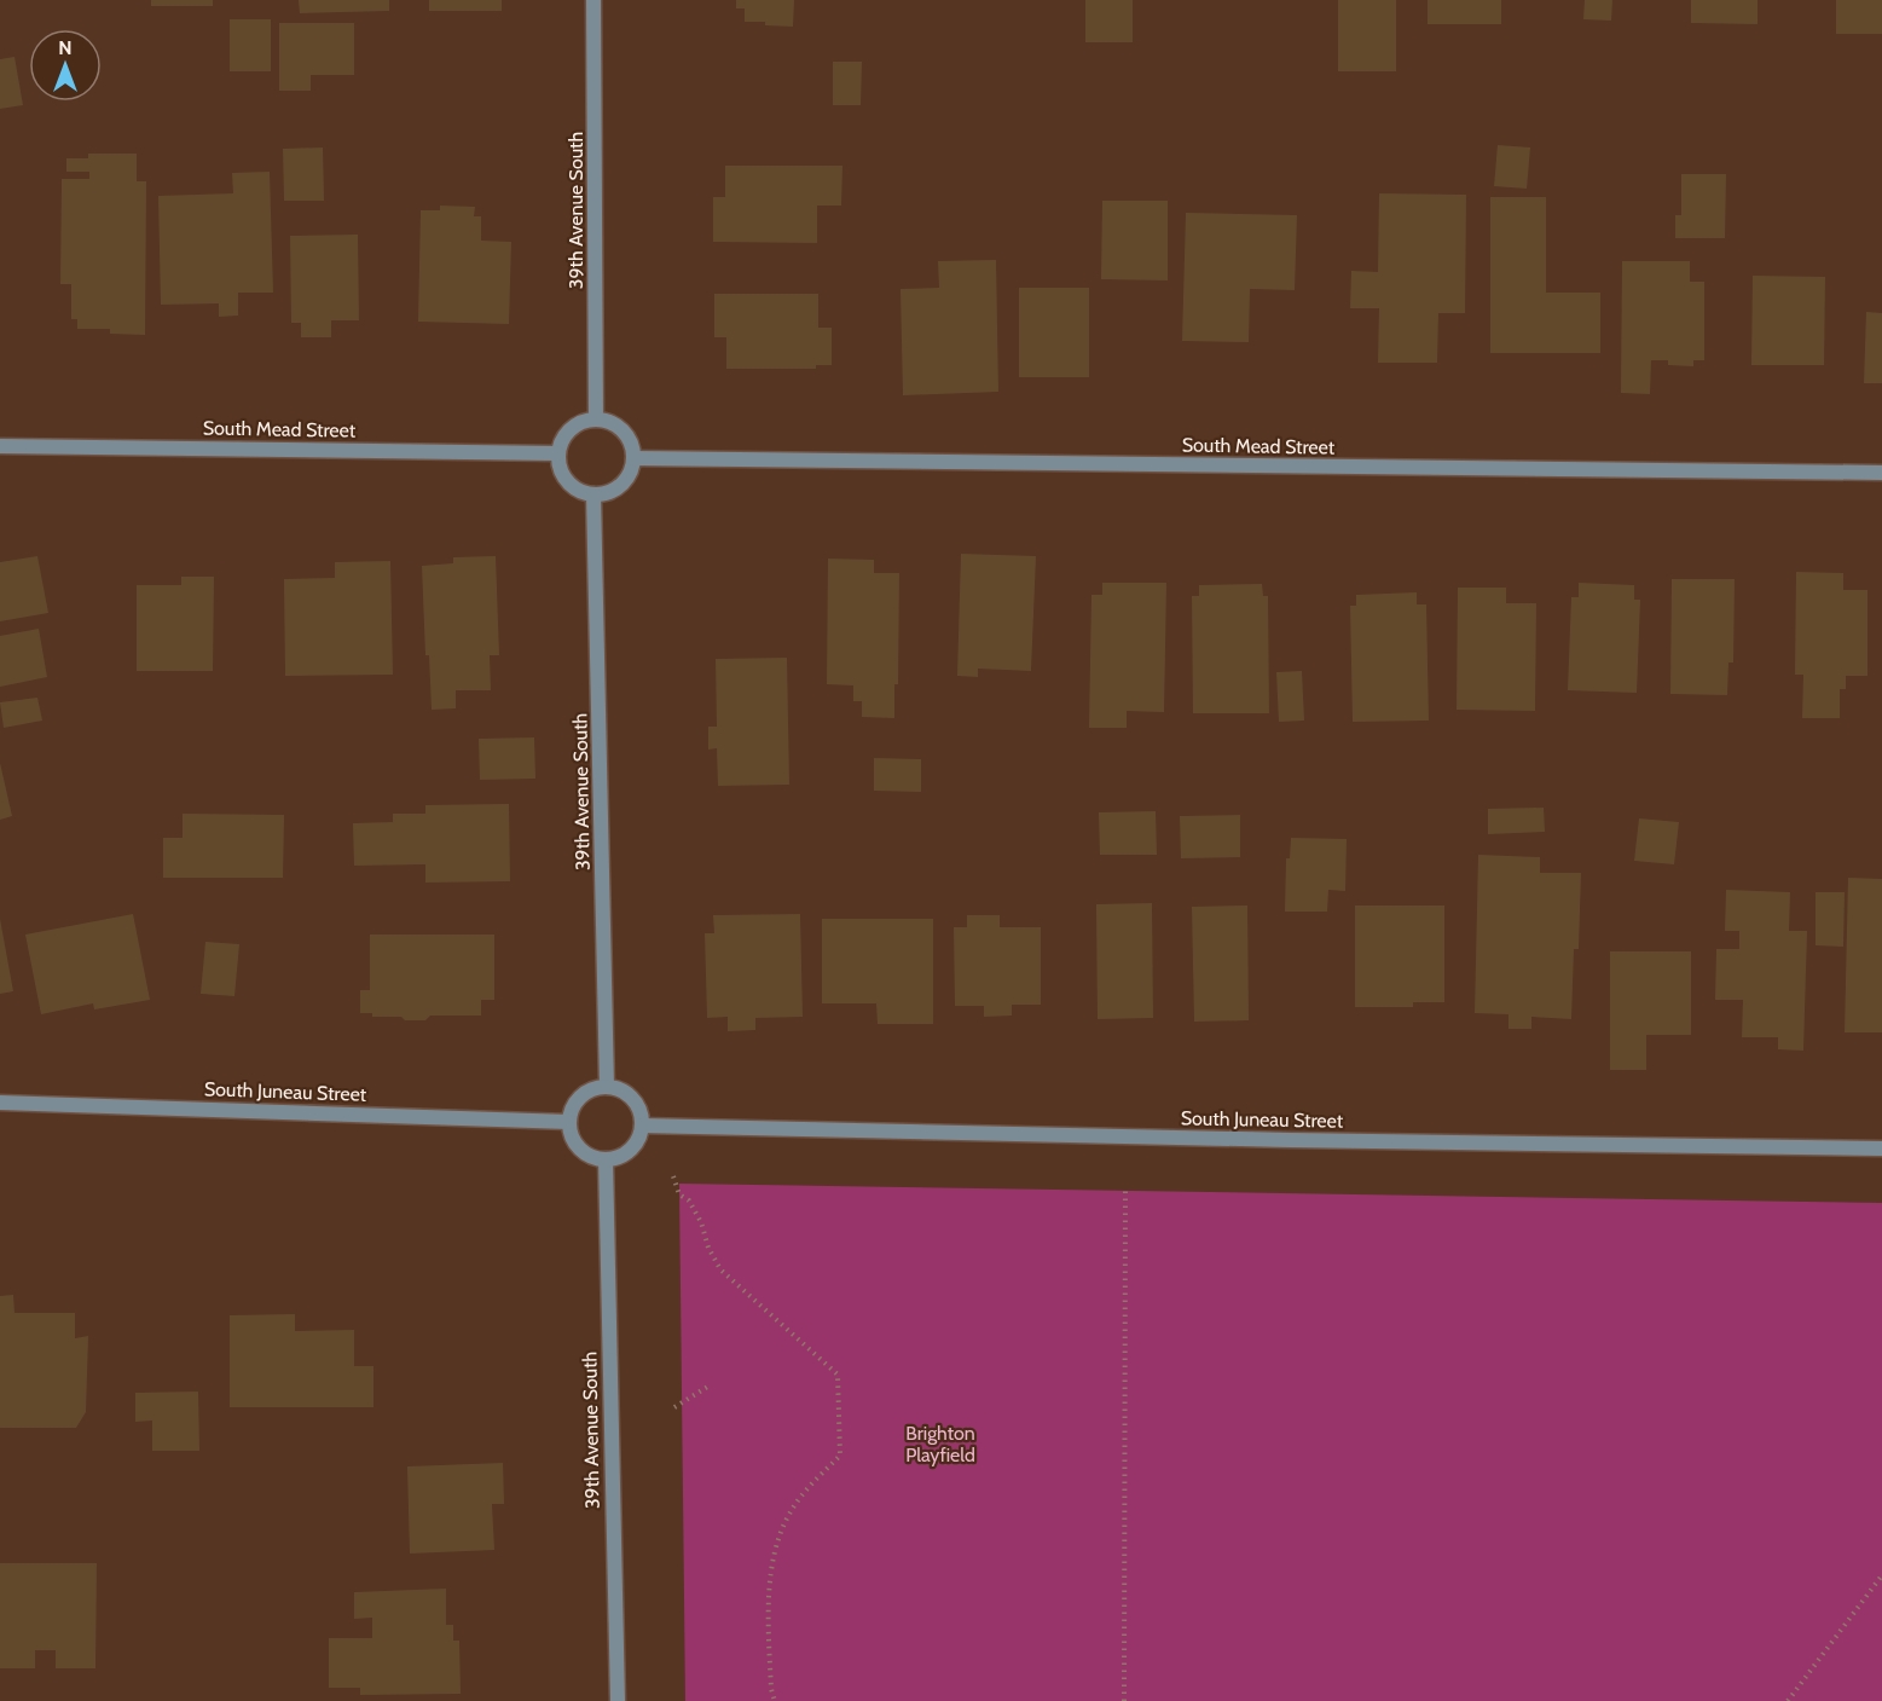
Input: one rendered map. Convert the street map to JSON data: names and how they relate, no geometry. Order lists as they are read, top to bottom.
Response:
{
  "streets": {
    "street": ["39th Avenue South", "South Mead Street", "South Juneau Street"]
  },
  "crossings": [
    ["39th Avenue South", "South Mead Street"],
    ["39th Avenue South", "South Juneau Street"]
  ],
  "parks": ["Brighton Playfield"],
  "north": "top"
}
